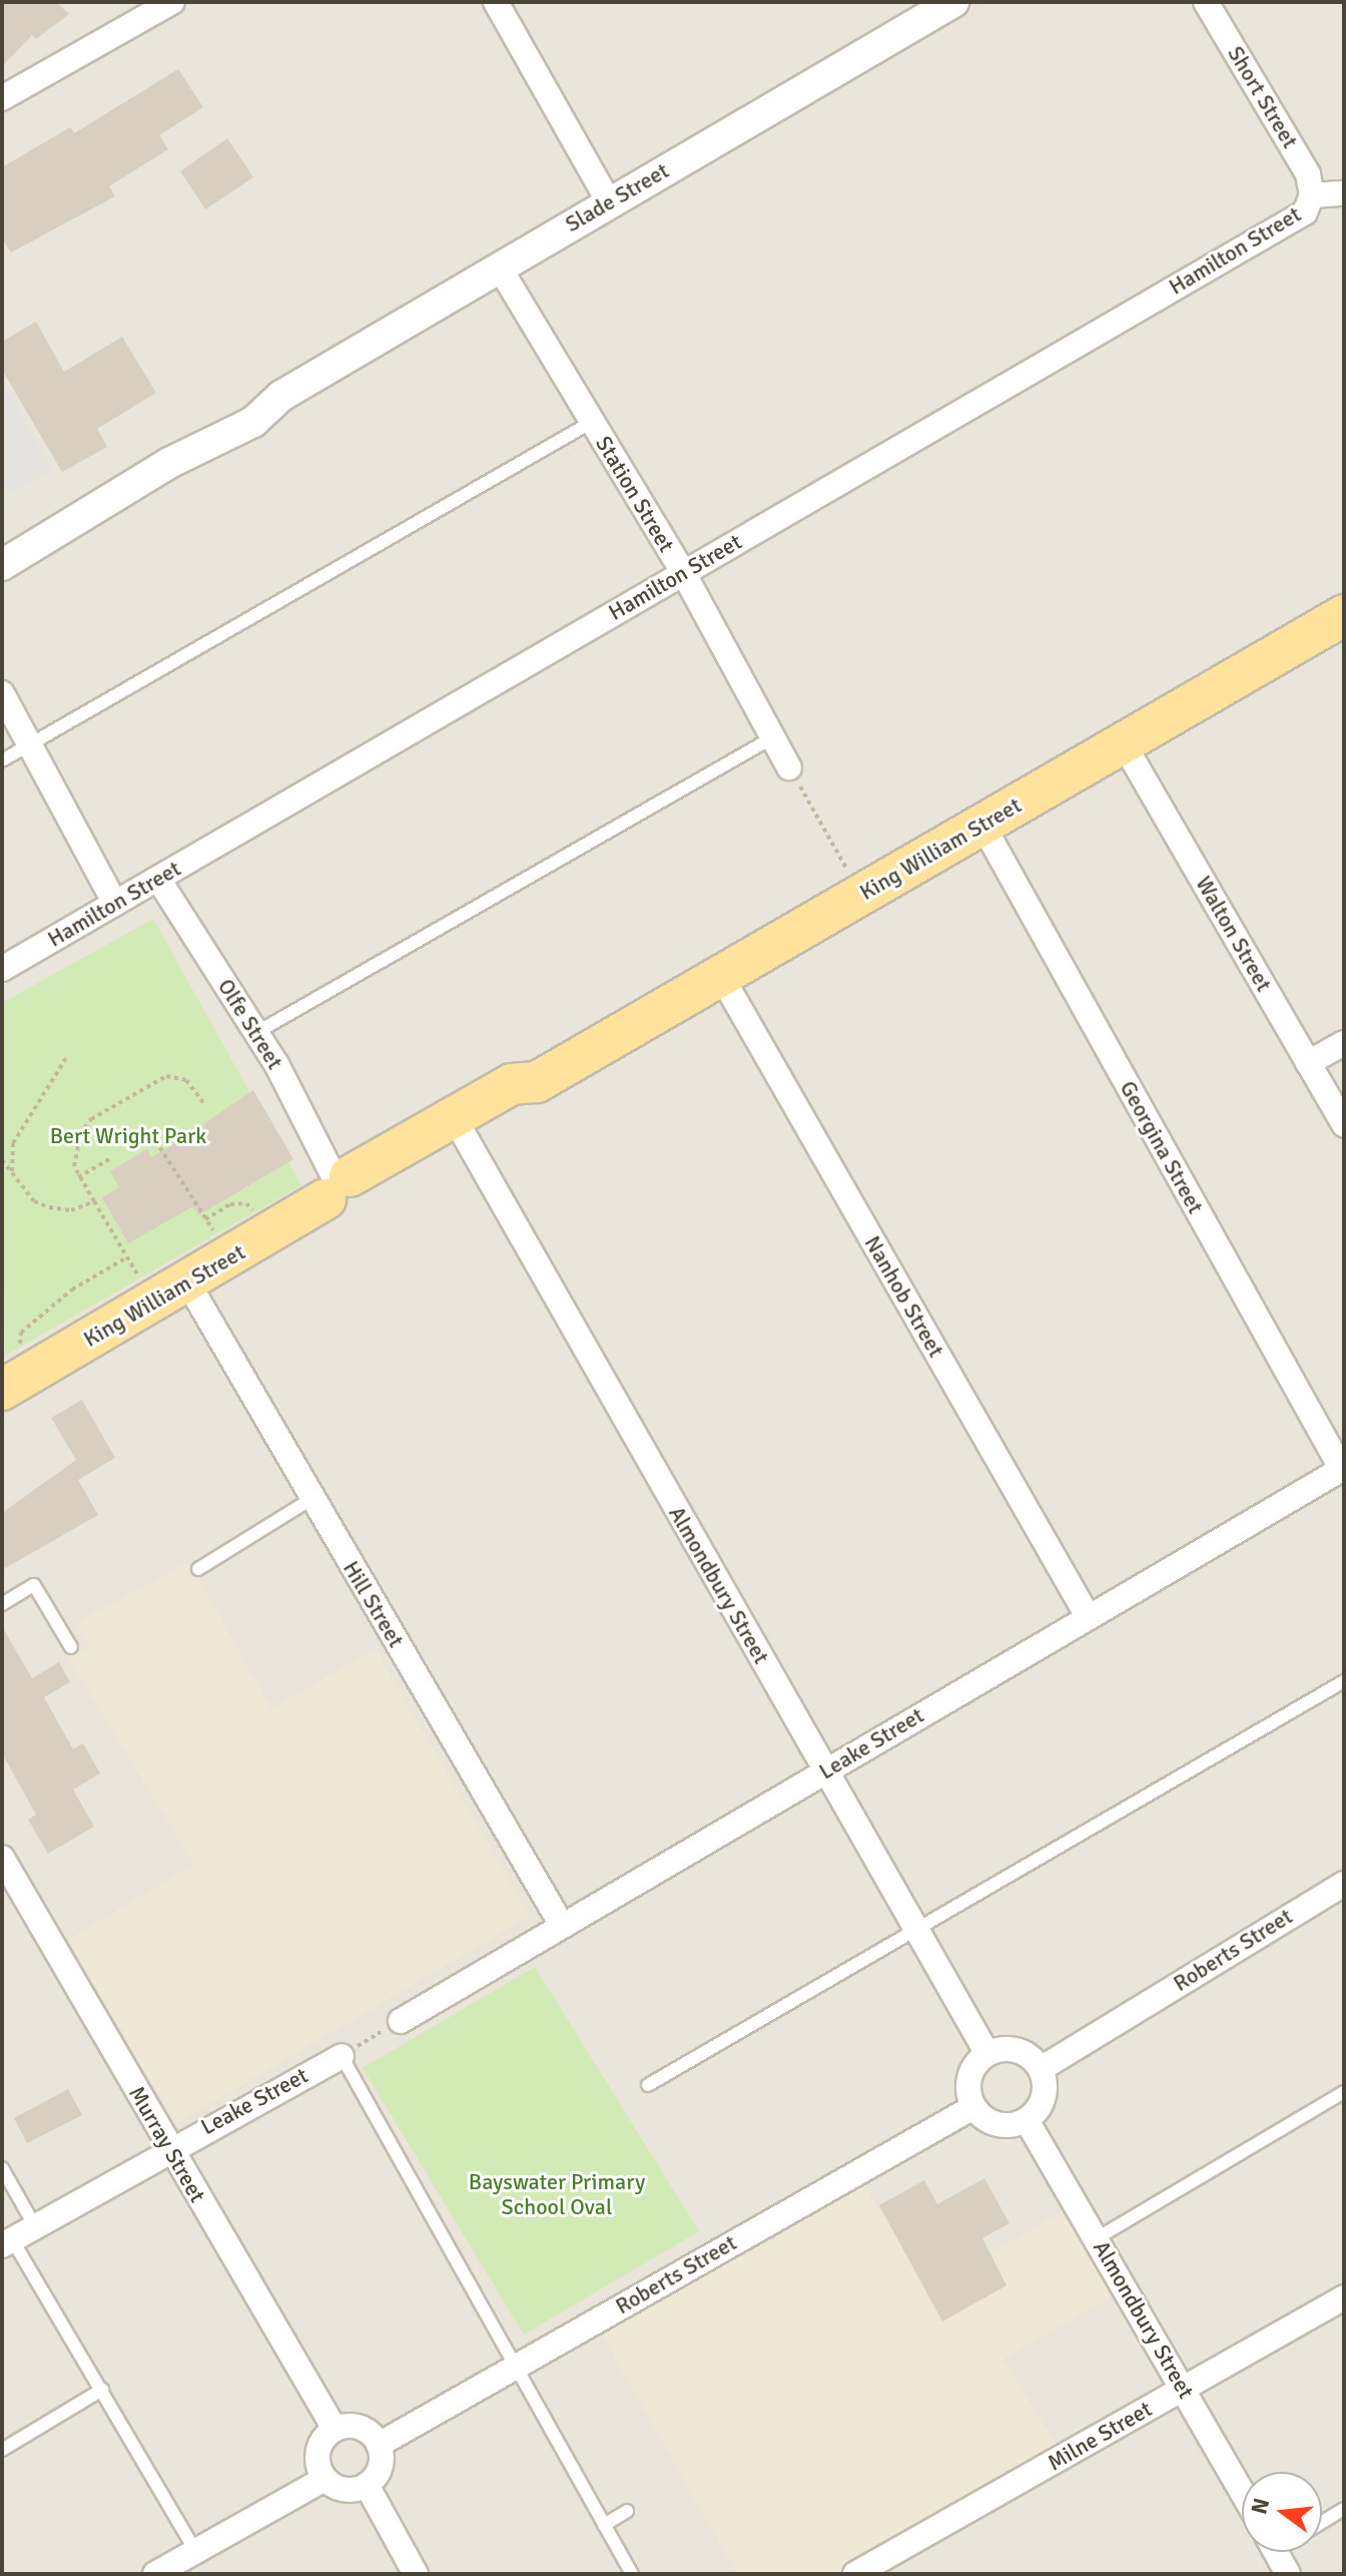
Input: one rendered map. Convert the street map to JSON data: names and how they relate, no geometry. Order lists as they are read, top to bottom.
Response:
{
  "streets": {
    "main road": ["King William Street"],
    "street": [
      "Short Street",
      "Slade Street",
      "Hamilton Street",
      "Station Street",
      "Walton Street",
      "Olfe Street",
      "Georgina Street",
      "Nanhob Street",
      "Almondbury Street",
      "Hill Street",
      "Leake Street",
      "Roberts Street",
      "Murray Street",
      "Milne Street"
    ]
  },
  "crossings": [
    ["Short Street", "Hamilton Street"],
    ["Slade Street", "Station Street"],
    ["Hamilton Street", "Station Street"],
    ["Hamilton Street", "Olfe Street"],
    ["King William Street", "Walton Street"],
    ["King William Street", "Olfe Street"],
    ["King William Street", "Georgina Street"],
    ["King William Street", "Nanhob Street"],
    ["King William Street", "Almondbury Street"],
    ["King William Street", "Hill Street"],
    ["Georgina Street", "Leake Street"],
    ["Nanhob Street", "Leake Street"],
    ["Almondbury Street", "Leake Street"],
    ["Almondbury Street", "Roberts Street"],
    ["Almondbury Street", "Milne Street"],
    ["Hill Street", "Leake Street"],
    ["Leake Street", "Murray Street"],
    ["Roberts Street", "Murray Street"]
  ],
  "parks": ["Bert Wright Park", "Bayswater Primary School Oval"],
  "north": "left"
}
